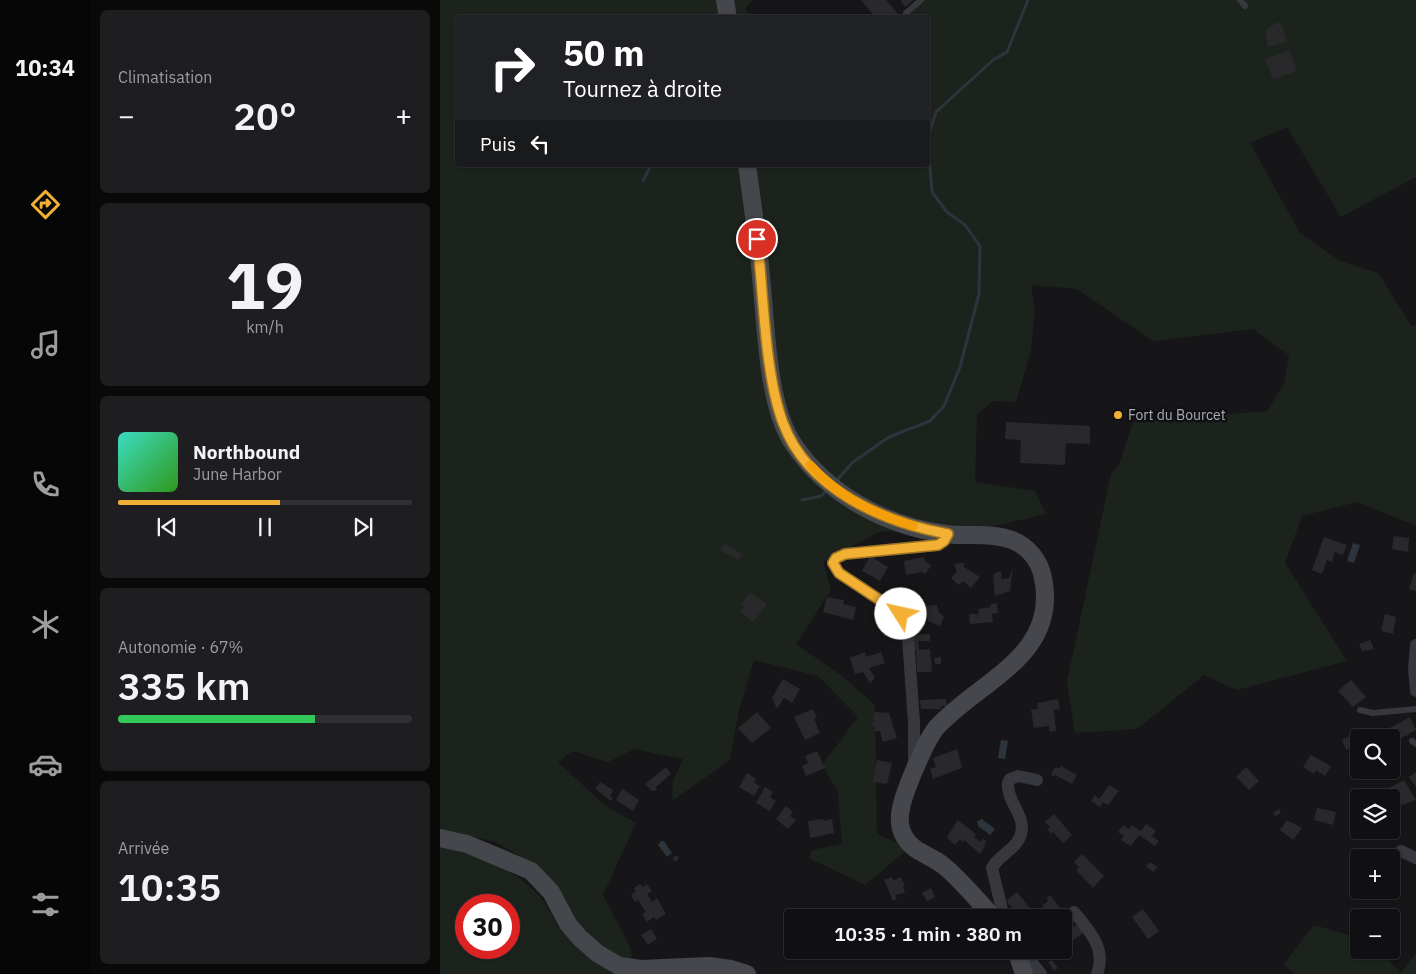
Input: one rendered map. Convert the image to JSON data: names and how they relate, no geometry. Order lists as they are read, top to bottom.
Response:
{
  "places": ["Fort du Bourcet"],
  "page": {
    "tabs": "10:34",
    "tile": [
      "Climatisation",
      ["19", "km/h"],
      ["Autonomie · 67%", "335 km"],
      ["Arrivée", "10:35"]
    ],
    "turn": ["50 m", "Tournez à droite"],
    "heat": ["−", "20°", "+"],
    "then": "Puis",
    "song": ["Northbound", "June Harbor"],
    "map_buttons": ["+", "−"],
    "limit": "30",
    "trip": "10:35 · 1 min · 380 m"
  }
}
